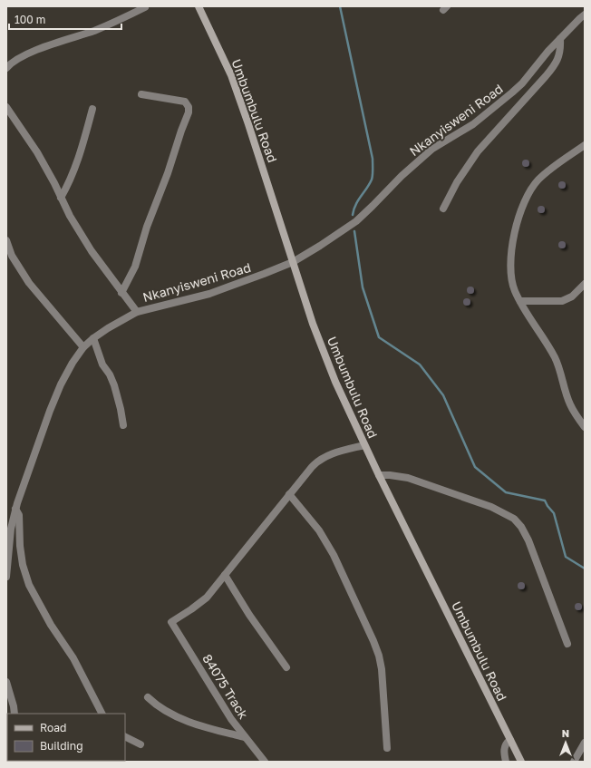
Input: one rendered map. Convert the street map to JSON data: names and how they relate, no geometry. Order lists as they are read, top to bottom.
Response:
{
  "streets": {
    "main road": ["Umbumbulu Road"],
    "street": ["Nkanyisweni Road", "84075 Track"]
  },
  "crossings": [
    ["Umbumbulu Road", "Nkanyisweni Road"]
  ],
  "legend": ["Road", "Building"],
  "scale_bar": "100 m",
  "north": "top"
}
